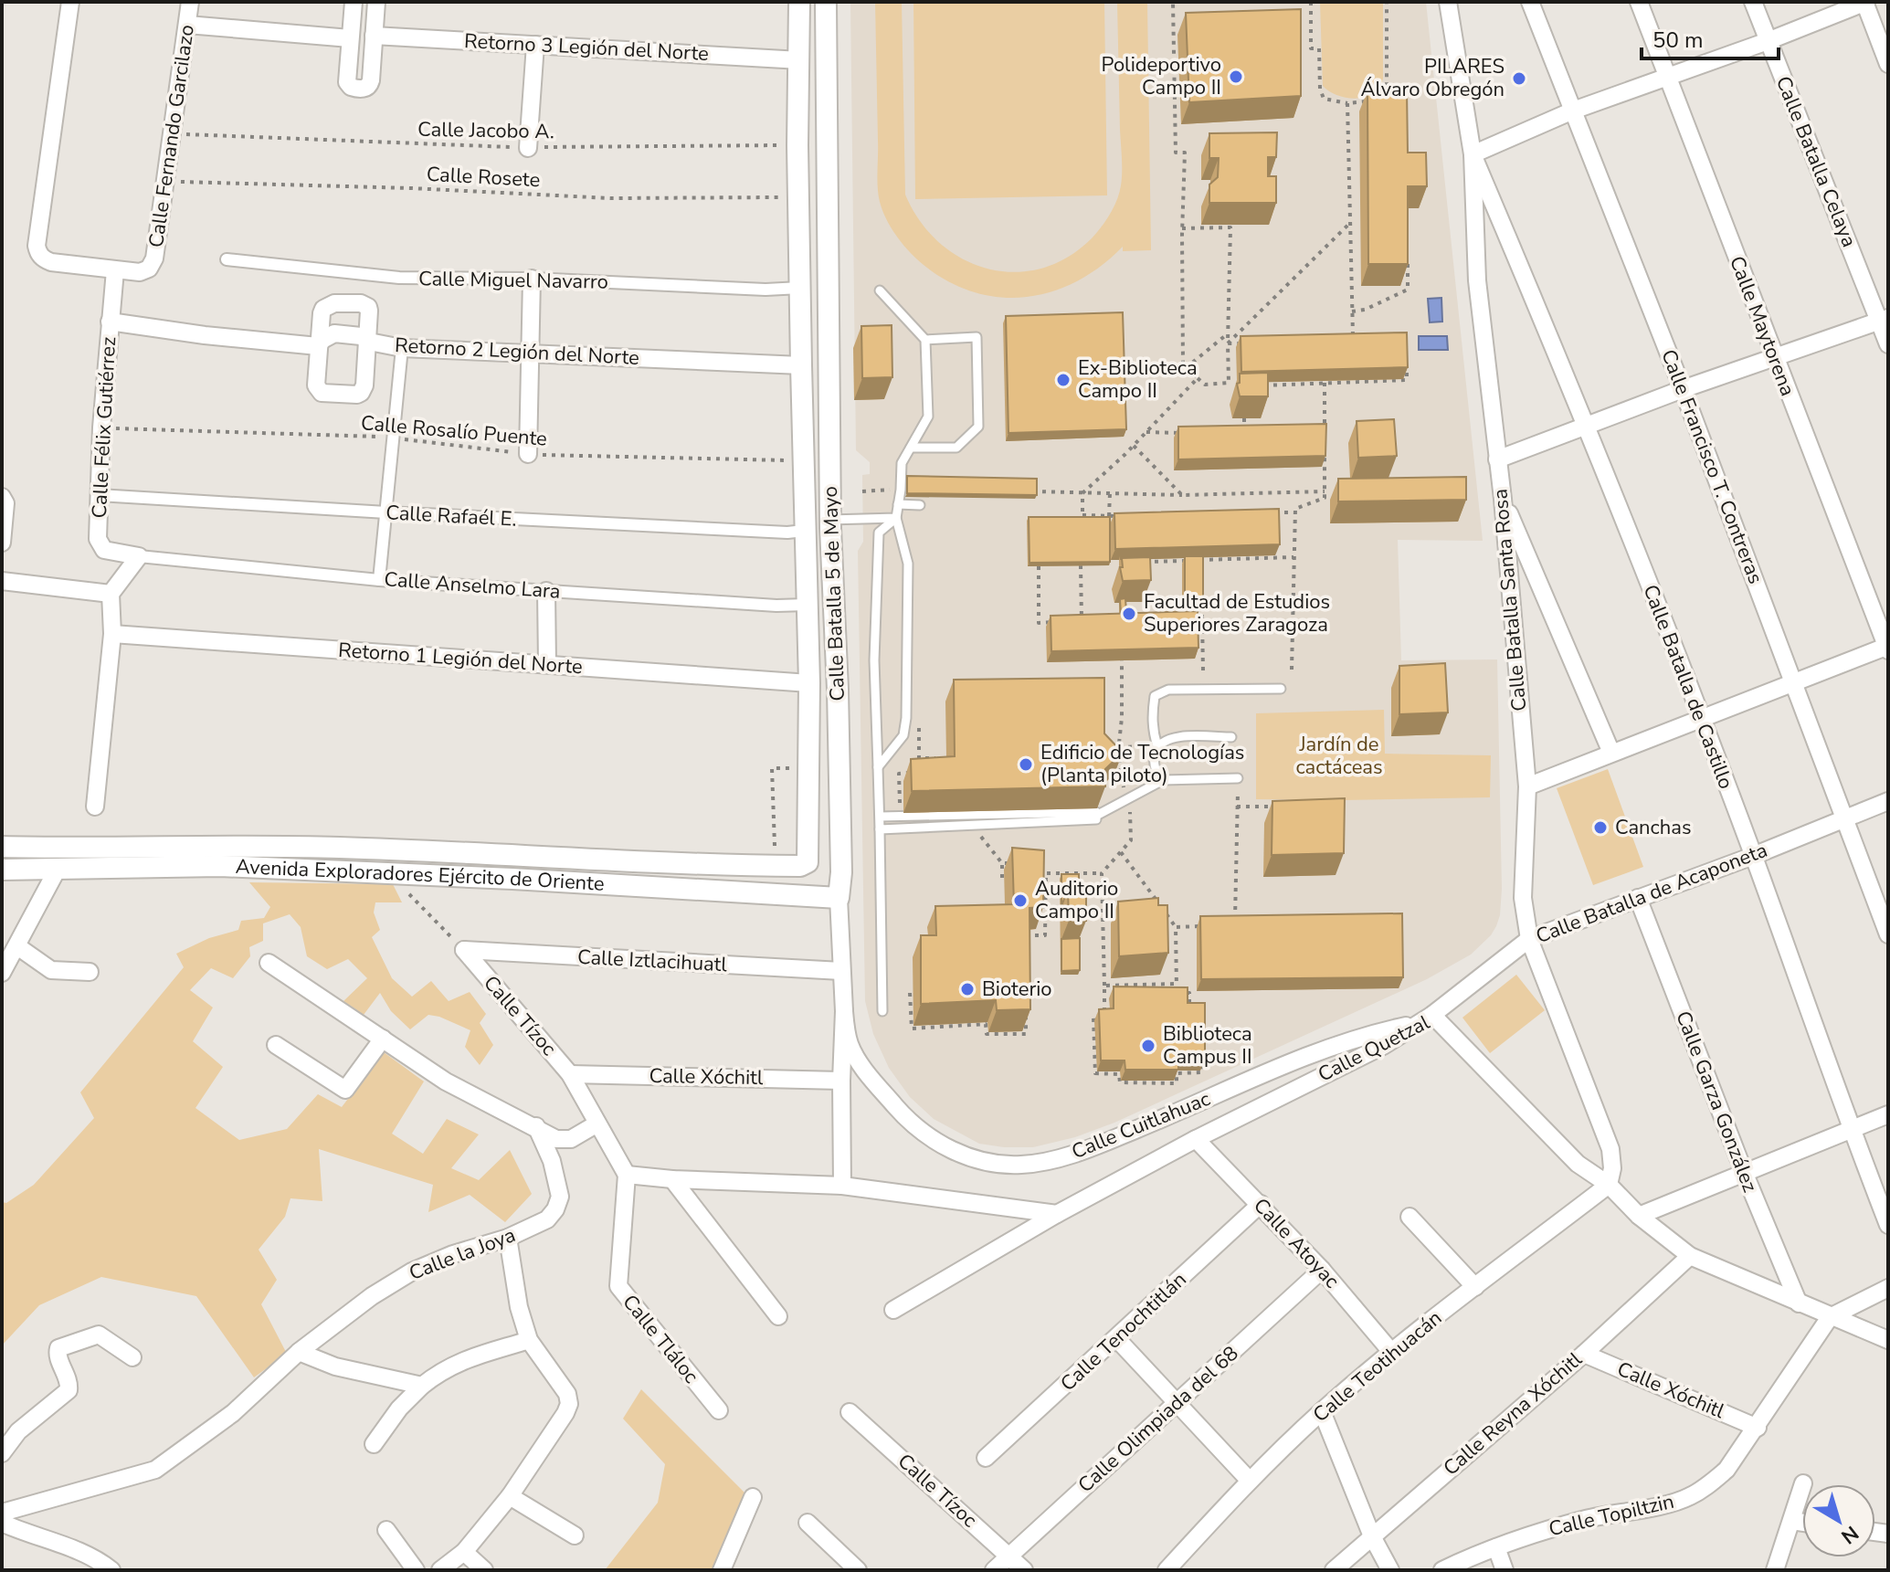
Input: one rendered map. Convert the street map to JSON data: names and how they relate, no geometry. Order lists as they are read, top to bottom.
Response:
{
  "streets": {
    "street": [
      "Retorno 3 Legión del Norte",
      "Calle Fernando Garcilazo",
      "Calle Batalla Celaya",
      "Calle Miguel Navarro",
      "Calle Maytorena",
      "Retorno 2 Legión del Norte",
      "Calle Félix Gutiérrez",
      "Calle Francisco T. Contreras",
      "Calle Rafaél E.",
      "Calle Anselmo Lara",
      "Calle Batalla 5 de Mayo",
      "Calle Batalla Santa Rosa",
      "Retorno 1 Legión del Norte",
      "Calle Batalla de Castillo",
      "Avenida Exploradores Ejército de Oriente",
      "Calle Batalla de Acaponeta",
      "Calle Iztlacihuatl",
      "Calle Tízoc",
      "Calle Quetzal",
      "Calle Xóchitl",
      "Calle Garza González",
      "Calle Cuitlahuac",
      "Calle Atoyac",
      "Calle la Joya",
      "Calle Tenochtitlán",
      "Calle Tláloc",
      "Calle Teotihuacán",
      "Calle Reyna Xóchitl",
      "Calle Olimpiada del 68",
      "Calle Topiltzin"
    ],
    "path": ["Calle Jacobo A.", "Calle Rosete", "Calle Rosalío Puente"]
  },
  "crossings": [
    ["Retorno 3 Legión del Norte", "Calle Batalla 5 de Mayo"],
    ["Calle Jacobo A.", "Calle Fernando Garcilazo"],
    ["Calle Jacobo A.", "Calle Batalla 5 de Mayo"],
    ["Calle Fernando Garcilazo", "Calle Rosete"],
    ["Calle Fernando Garcilazo", "Calle Félix Gutiérrez"],
    ["Calle Rosete", "Calle Batalla 5 de Mayo"],
    ["Calle Miguel Navarro", "Calle Batalla 5 de Mayo"],
    ["Retorno 2 Legión del Norte", "Calle Félix Gutiérrez"],
    ["Retorno 2 Legión del Norte", "Calle Batalla 5 de Mayo"],
    ["Calle Félix Gutiérrez", "Calle Rosalío Puente"],
    ["Calle Félix Gutiérrez", "Calle Rafaél E."],
    ["Calle Félix Gutiérrez", "Calle Anselmo Lara"],
    ["Calle Rosalío Puente", "Calle Batalla 5 de Mayo"],
    ["Calle Francisco T. Contreras", "Calle Batalla de Acaponeta"],
    ["Calle Rafaél E.", "Calle Batalla 5 de Mayo"],
    ["Calle Anselmo Lara", "Calle Batalla 5 de Mayo"],
    ["Calle Batalla 5 de Mayo", "Retorno 1 Legión del Norte"],
    ["Calle Batalla 5 de Mayo", "Avenida Exploradores Ejército de Oriente"],
    ["Calle Batalla 5 de Mayo", "Calle Iztlacihuatl"],
    ["Calle Batalla 5 de Mayo", "Calle Xóchitl"],
    ["Calle Batalla 5 de Mayo", "Calle Cuitlahuac"],
    ["Calle Batalla Santa Rosa", "Calle Batalla de Castillo"],
    ["Calle Batalla Santa Rosa", "Calle Batalla de Acaponeta"],
    ["Calle Batalla Santa Rosa", "Calle Quetzal"],
    ["Calle Batalla Santa Rosa", "Calle Teotihuacán"],
    ["Calle Batalla de Castillo", "Calle Batalla de Acaponeta"],
    ["Calle Batalla de Acaponeta", "Calle Quetzal"],
    ["Calle Batalla de Acaponeta", "Calle Garza González"],
    ["Calle Iztlacihuatl", "Calle Tízoc"],
    ["Calle Tízoc", "Calle Xóchitl"],
    ["Calle Tízoc", "Calle Tláloc"],
    ["Calle Tízoc", "Calle Olimpiada del 68"],
    ["Calle Quetzal", "Calle Garza González"],
    ["Calle Quetzal", "Calle Cuitlahuac"],
    ["Calle Quetzal", "Calle Atoyac"],
    ["Calle Quetzal", "Calle Teotihuacán"],
    ["Calle Quetzal", "Calle Reyna Xóchitl"],
    ["Calle Quetzal", "Calle Topiltzin"],
    ["Calle Xóchitl", "Calle Reyna Xóchitl"],
    ["Calle Xóchitl", "Calle Topiltzin"],
    ["Calle Atoyac", "Calle Tenochtitlán"],
    ["Calle Atoyac", "Calle Teotihuacán"],
    ["Calle Atoyac", "Calle Olimpiada del 68"]
  ],
  "parks": ["Jardín de cactáceas"],
  "places": [
    "Polideportivo Campo II",
    "PILARES Álvaro Obregón",
    "Ex-Biblioteca Campo II",
    "Facultad de Estudios Superiores Zaragoza",
    "Edificio de Tecnologías (Planta piloto)",
    "Canchas",
    "Auditorio Campo II",
    "Bioterio",
    "Biblioteca Campus II"
  ],
  "scale_bar": "50 m",
  "north": "bottom right"
}
